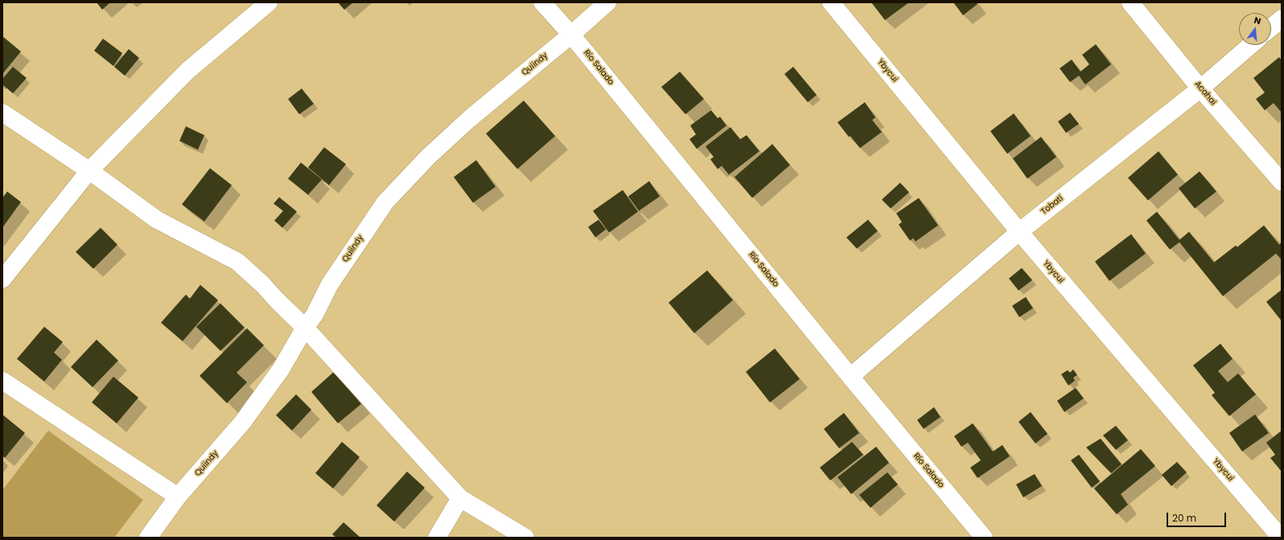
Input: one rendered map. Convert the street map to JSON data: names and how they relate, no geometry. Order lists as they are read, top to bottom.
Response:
{
  "streets": {
    "street": [
      "Quiindy",
      "Río Salado",
      "Ybycui",
      "Acahai",
      "Tobatí"
    ]
  },
  "crossings": [
    ["Quiindy", "Río Salado"],
    ["Río Salado", "Tobatí"],
    ["Ybycui", "Tobatí"],
    ["Acahai", "Tobatí"]
  ],
  "scale_bar": "20 m",
  "north": "top"
}
